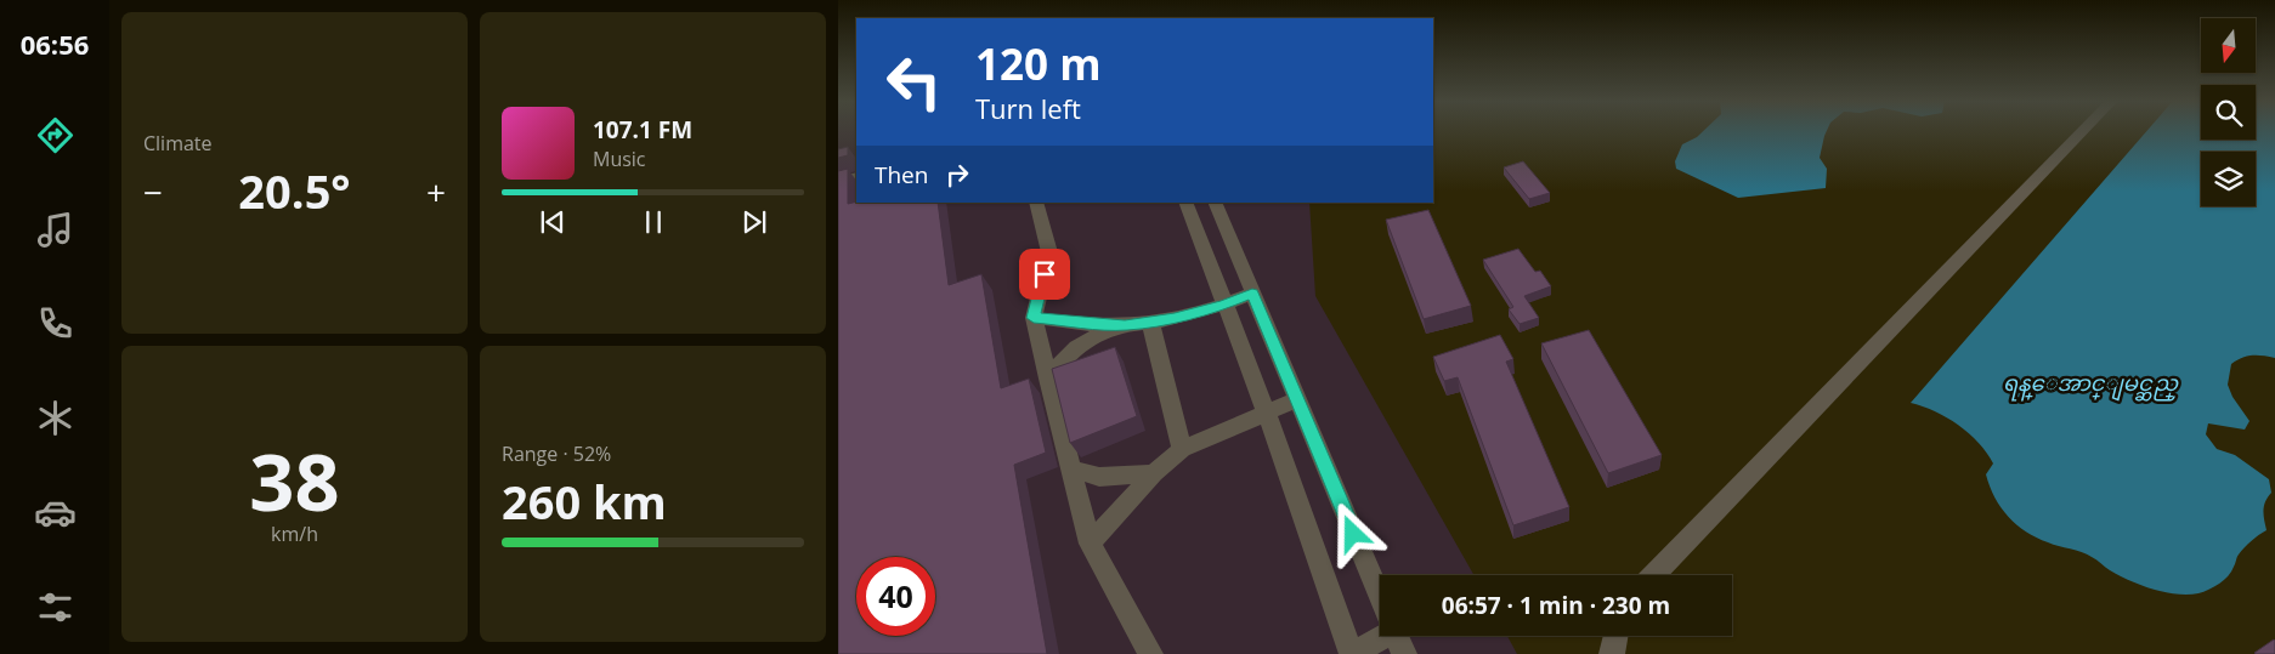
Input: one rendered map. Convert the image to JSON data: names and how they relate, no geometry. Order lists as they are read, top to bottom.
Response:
{
  "water": ["ရန္ေအာင္ျမင္ဆည္"],
  "north": "bottom",
  "page": {
    "tabs": "06:56",
    "tile": [
      "Climate",
      ["38", "km/h"],
      ["Range · 52%", "260 km"]
    ],
    "turn": ["120 m", "Turn left"],
    "song": ["107.1 FM", "Music"],
    "then": "Then",
    "heat": ["−", "20.5°", "+"],
    "limit": "40",
    "trip": "06:57 · 1 min · 230 m"
  }
}
